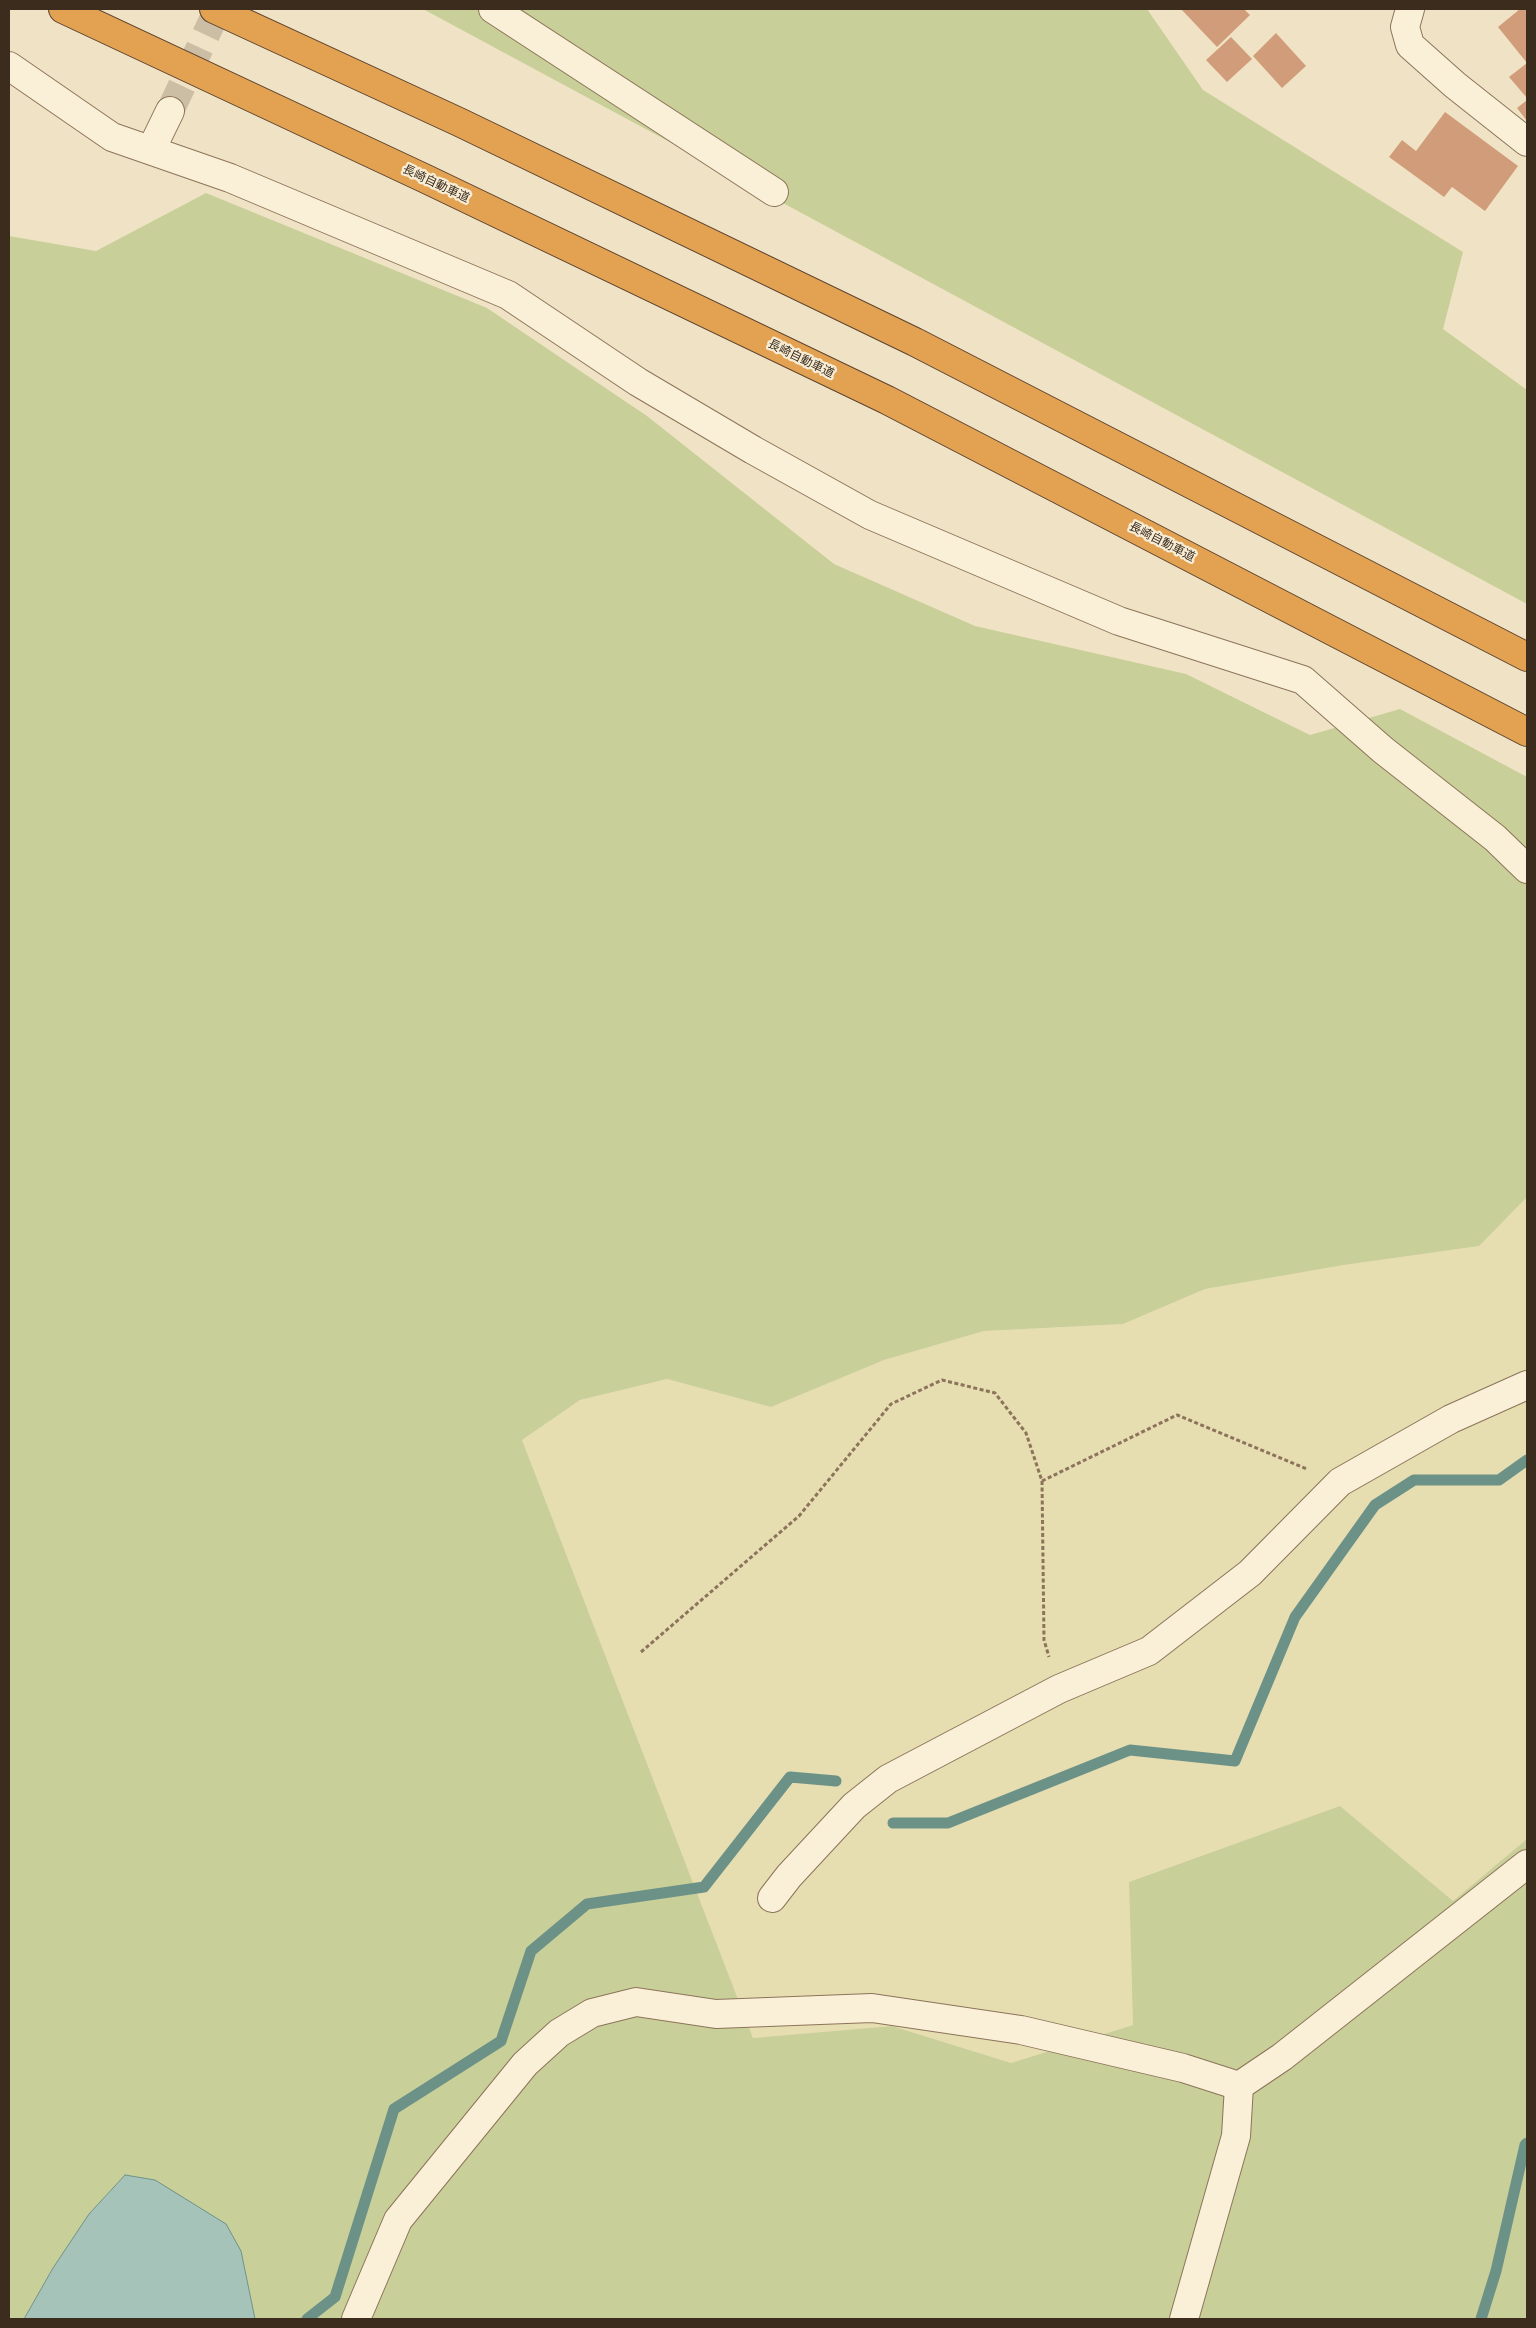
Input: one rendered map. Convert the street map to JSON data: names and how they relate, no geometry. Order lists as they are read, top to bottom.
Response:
{
  "streets": {
    "highway": ["長崎自動車道"]
  }
}
